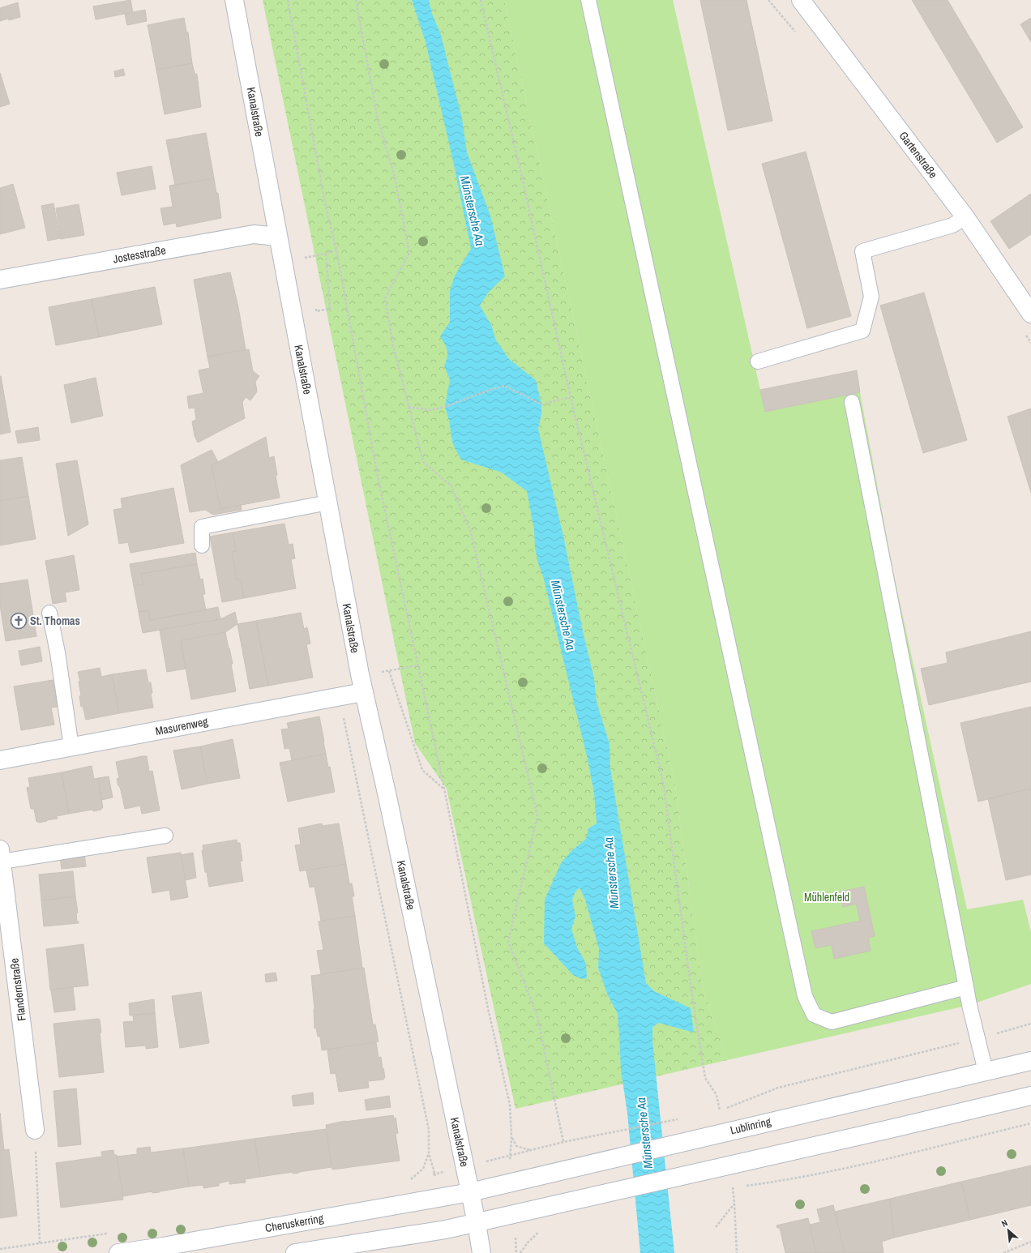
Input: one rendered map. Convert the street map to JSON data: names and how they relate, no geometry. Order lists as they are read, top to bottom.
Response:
{
  "streets": {
    "main road": [
      "Kanalstraße",
      "Gartenstraße",
      "Jostesstraße",
      "Masurenweg",
      "Flandernstraße",
      "Lublinring",
      "Cheruskerring"
    ]
  },
  "crossings": [
    ["Kanalstraße", "Jostesstraße"],
    ["Kanalstraße", "Masurenweg"],
    ["Kanalstraße", "Lublinring"],
    ["Kanalstraße", "Cheruskerring"],
    ["Lublinring", "Cheruskerring"]
  ],
  "water": ["Münstersche Aa"],
  "parks": ["Mühlenfeld"],
  "places": {
    "church": ["St. Thomas"]
  },
  "north": "top left"
}
